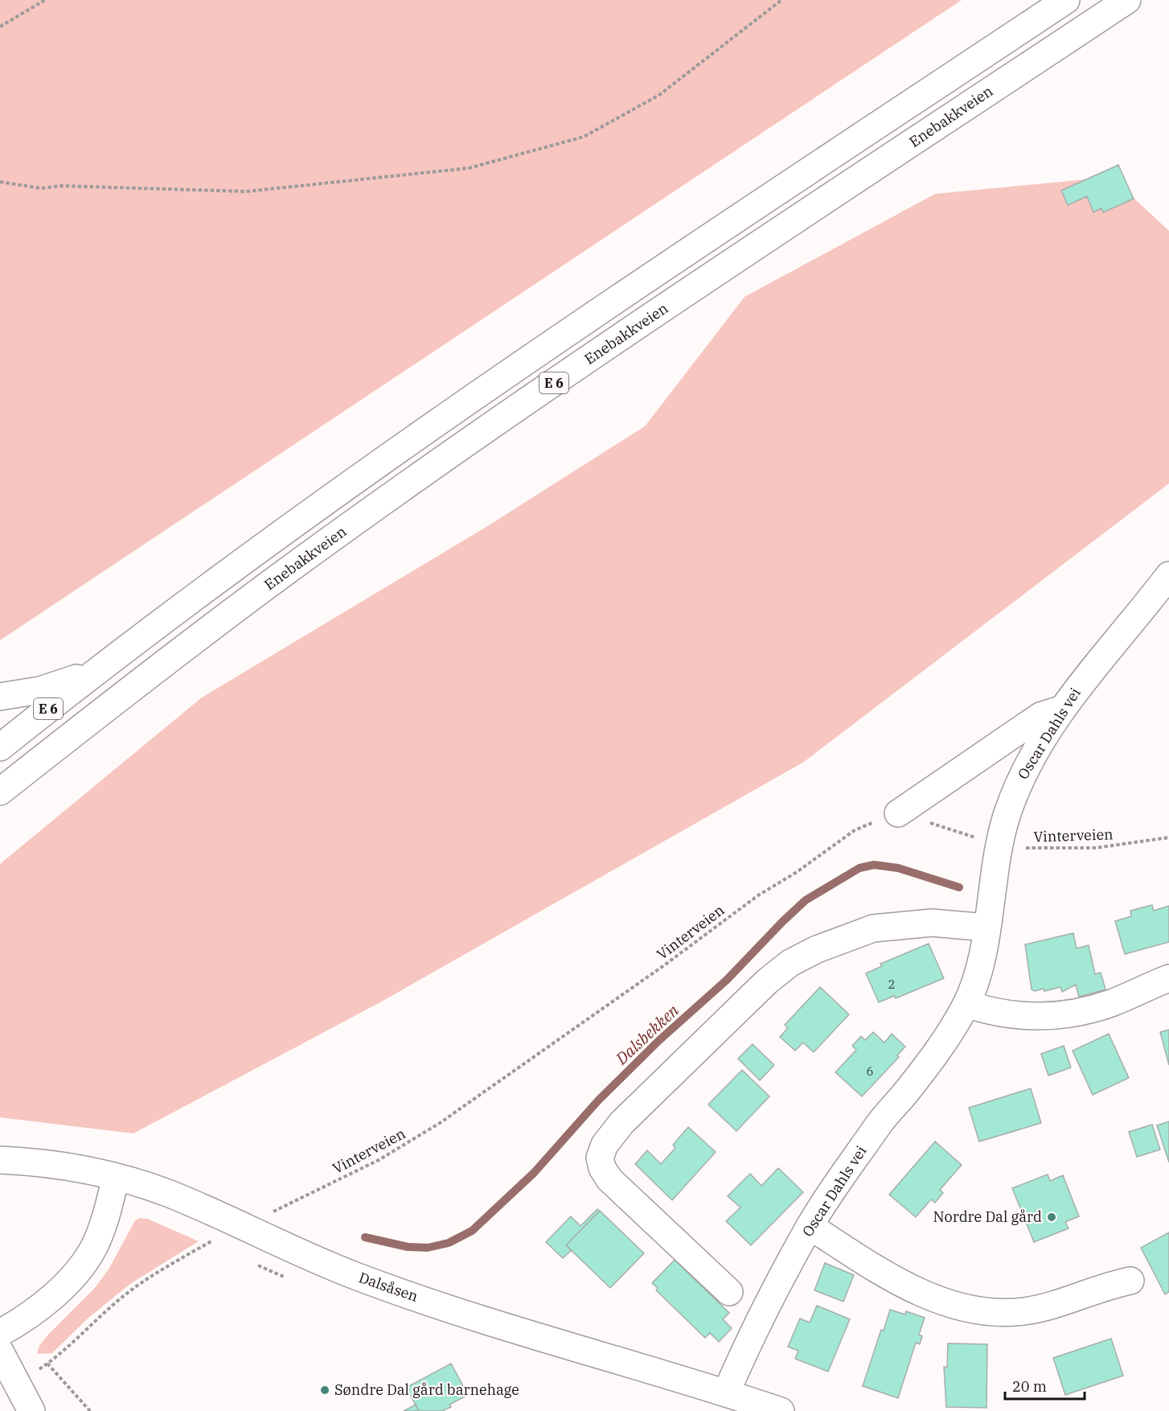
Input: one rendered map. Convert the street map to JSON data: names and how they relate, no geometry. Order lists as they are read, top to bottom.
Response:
{
  "streets": {
    "main road": [
      "Enebakkveien",
      "E 6",
      "Oscar Dahls vei",
      "Dalsåsen"
    ],
    "path": ["Vinterveien"]
  },
  "crossings": [
    ["Oscar Dahls vei", "Vinterveien"],
    ["Oscar Dahls vei", "Dalsåsen"]
  ],
  "water": ["Dalsbekken"],
  "places": ["Nordre Dal gård", "Søndre Dal gård barnehage"],
  "house_numbers": ["2", "6"],
  "scale_bar": "20 m"
}
